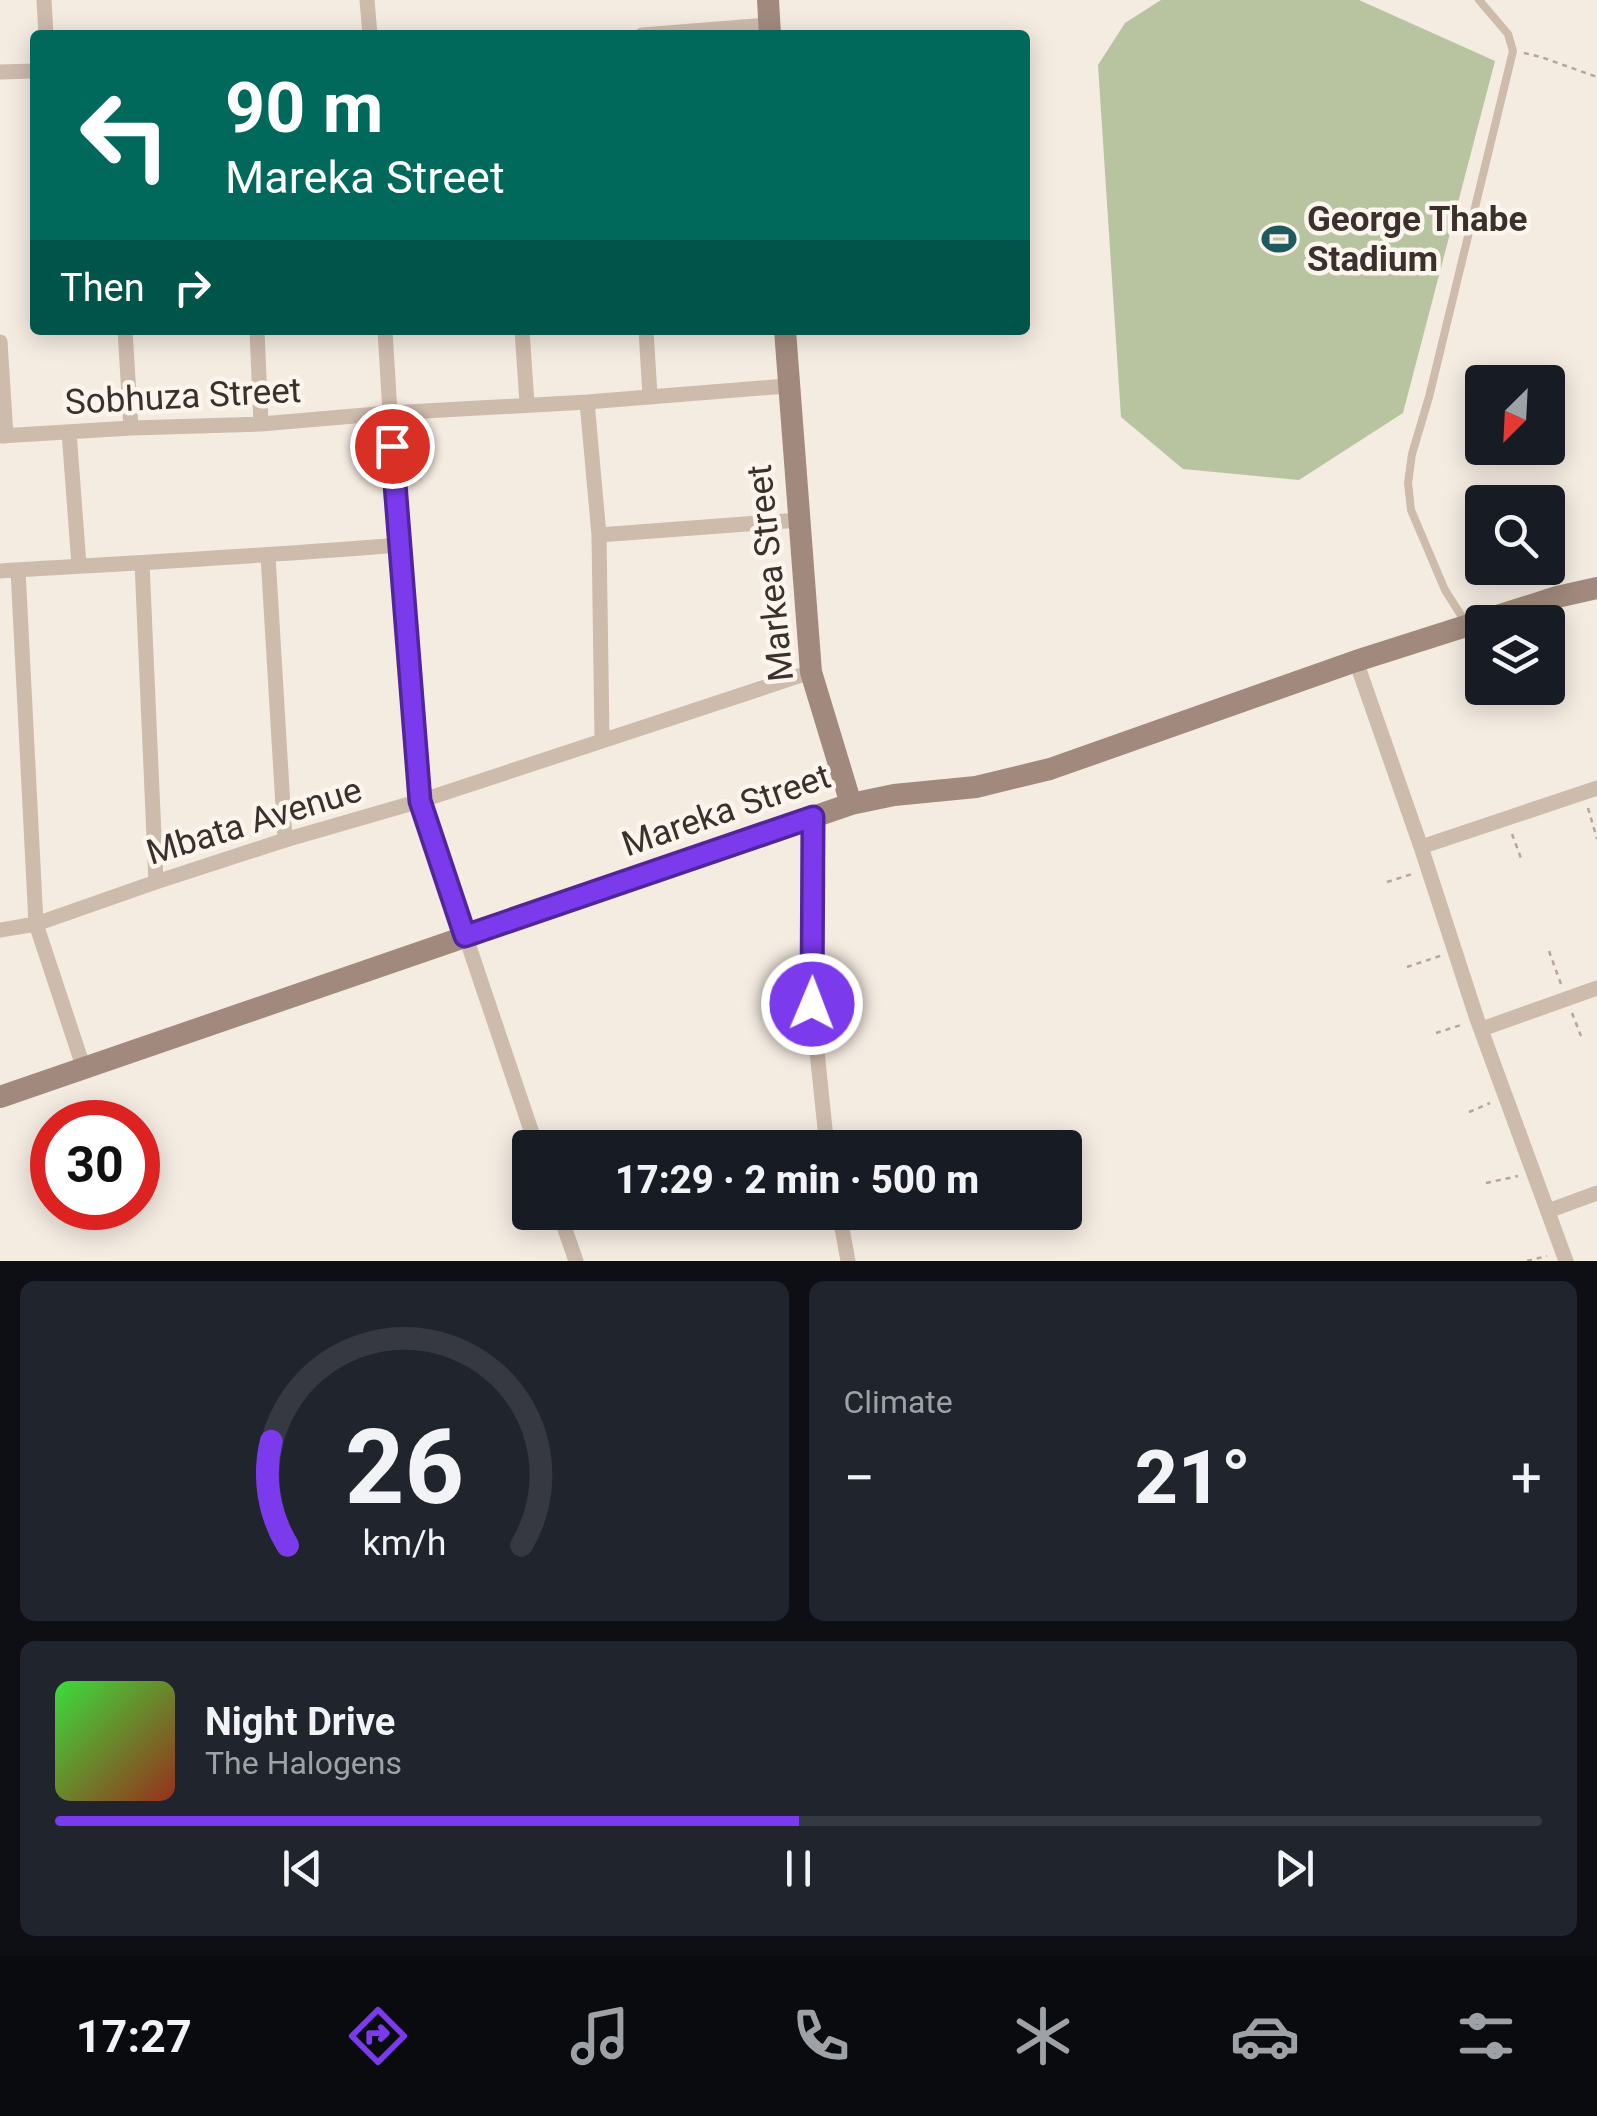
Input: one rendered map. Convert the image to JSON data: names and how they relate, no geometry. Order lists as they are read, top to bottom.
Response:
{
  "streets": {
    "main road": ["Markea Street", "Mareka Street"],
    "street": ["Sobhuza Street", "Mbata Avenue"]
  },
  "crossings": [
    ["Sobhuza Street", "Markea Street"],
    ["Markea Street", "Mareka Street"],
    ["Markea Street", "Mbata Avenue"]
  ],
  "places": {
    "sports": ["George Thabe Stadium"]
  },
  "north": "bottom left",
  "page": {
    "turn": ["90 m", "Mareka Street"],
    "then": "Then",
    "limit": "30",
    "trip": "17:29 · 2 min · 500 m",
    "tile": "Climate",
    "heat": ["−", "21°", "+"],
    "song": ["Night Drive", "The Halogens"],
    "tabs": "17:27",
    "gauge": ["26", "km/h"]
  }
}
